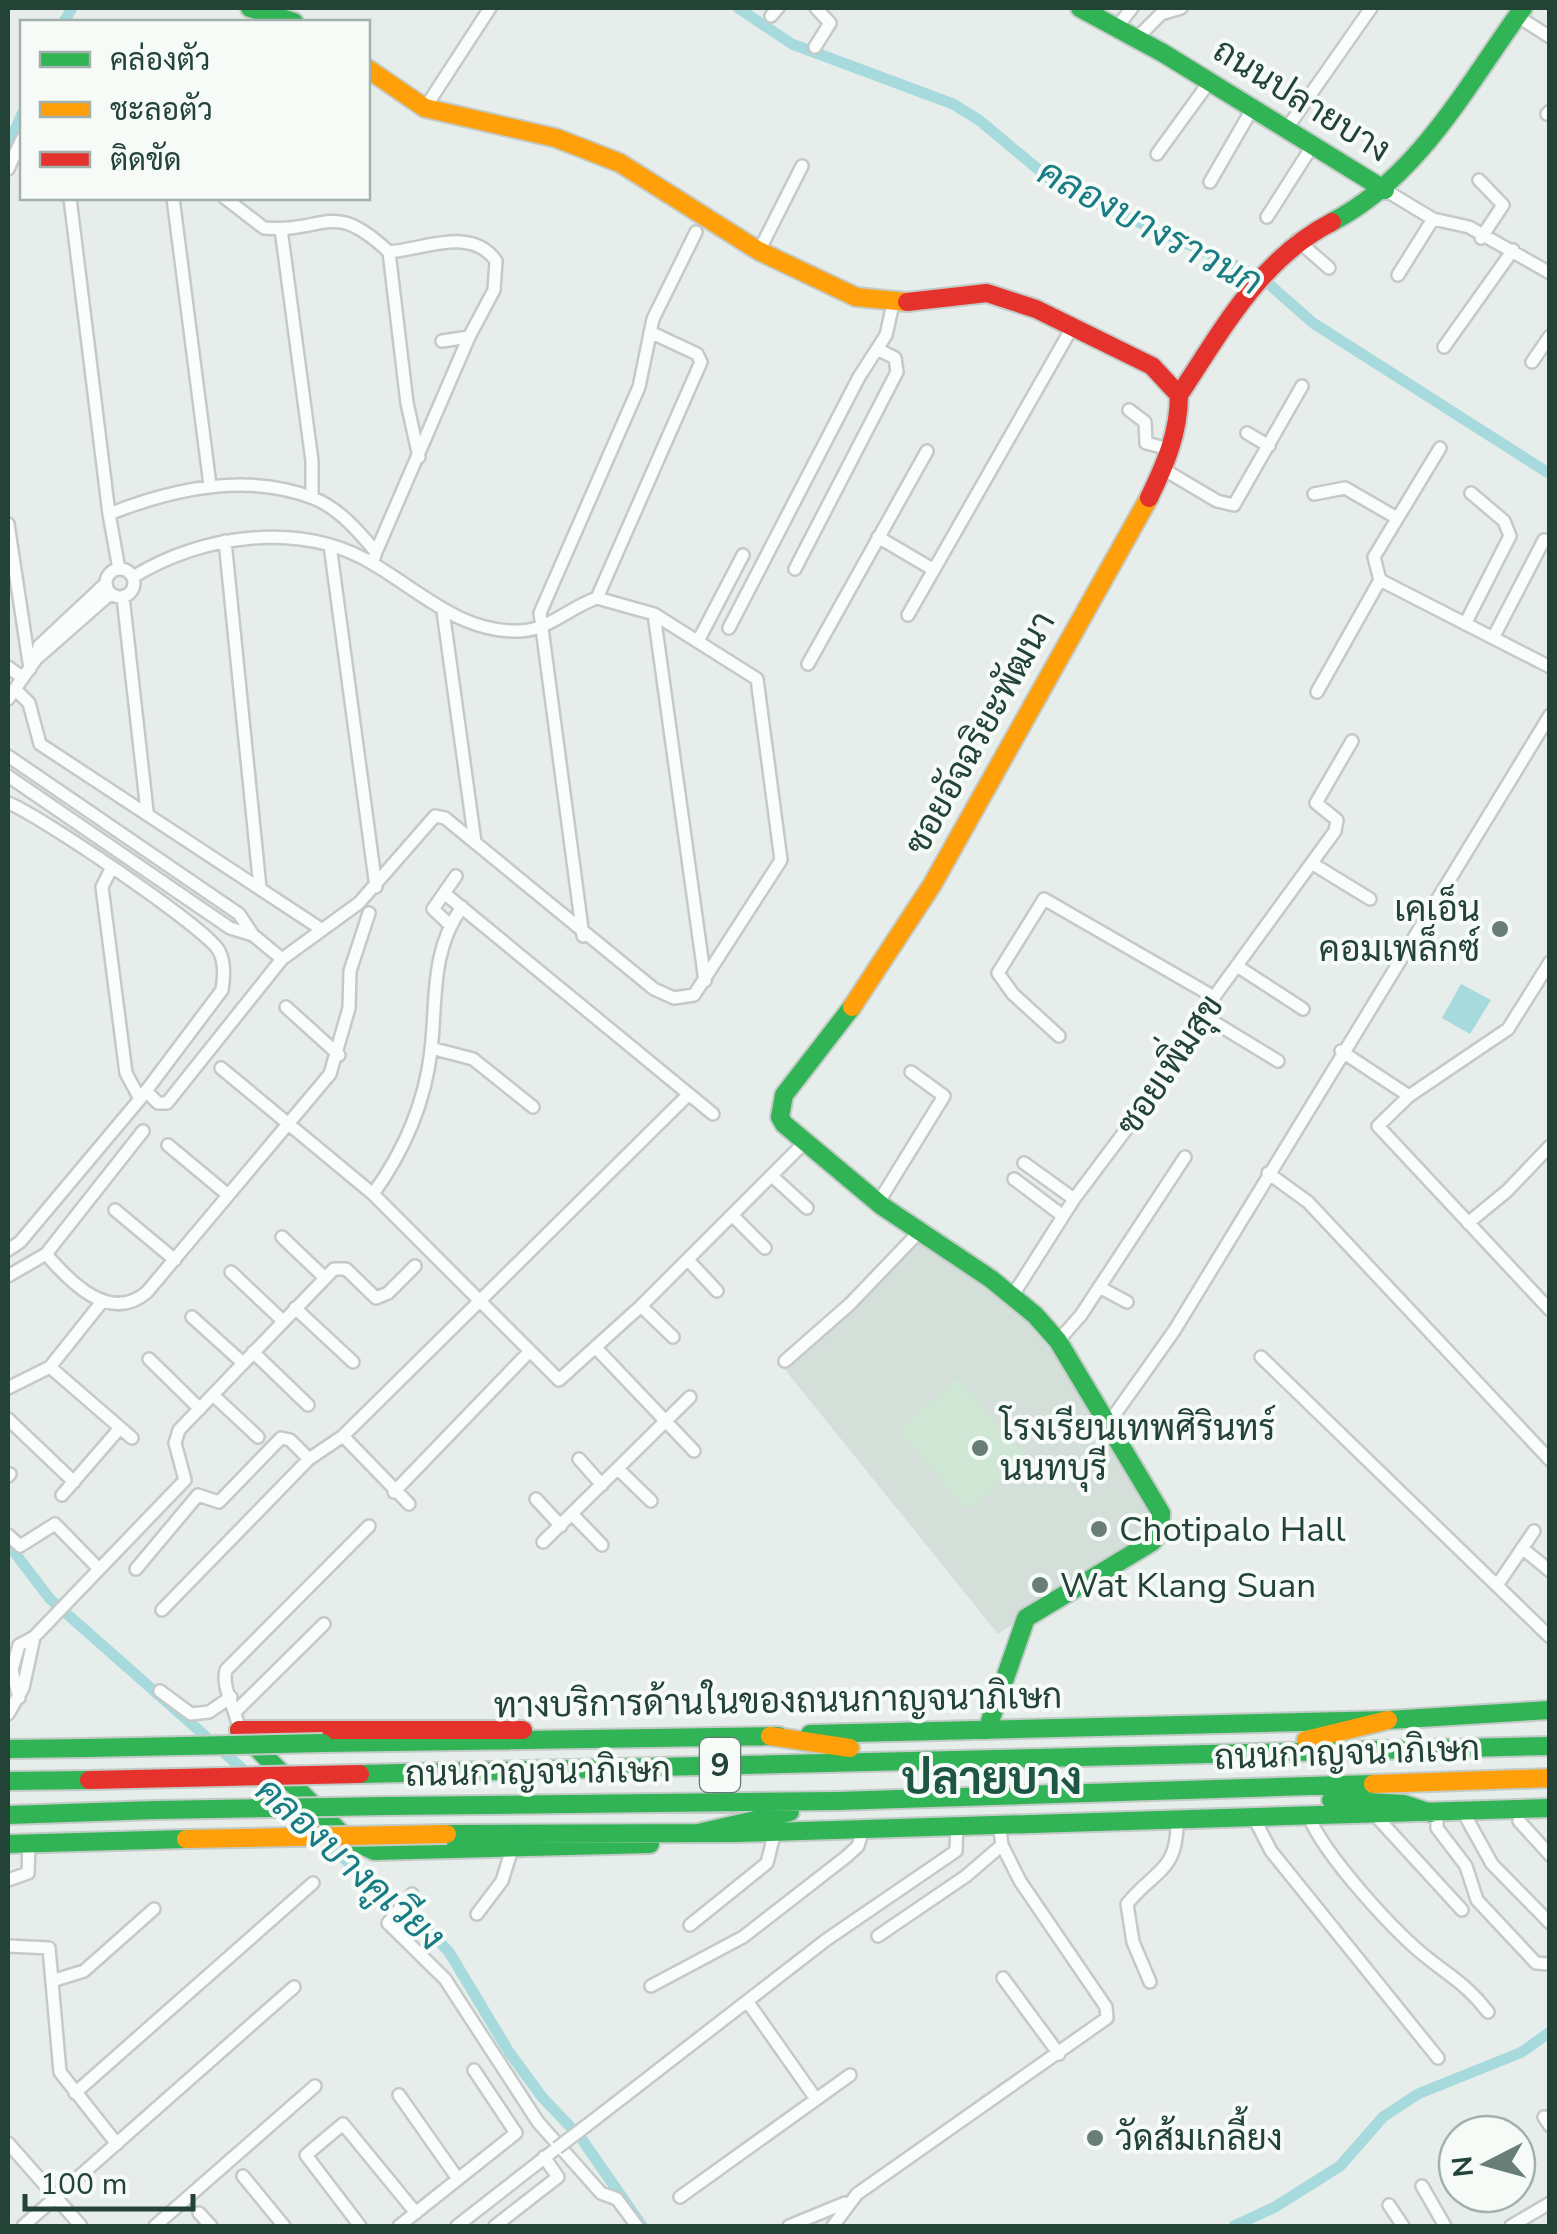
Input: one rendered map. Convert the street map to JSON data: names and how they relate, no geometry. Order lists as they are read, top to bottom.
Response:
{
  "streets": {
    "main road": [
      "ถนนปลายบาง",
      "ซอยอัจฉริยะพัฒนา",
      "ทางบริการด้านในของถนนกาญจนาภิเษก",
      "ถนนกาญจนาภิเษก",
      "9"
    ],
    "street": ["ซอยเพิ่มสุข"]
  },
  "crossings": [
    ["ถนนปลายบาง", "ซอยอัจฉริยะพัฒนา"],
    ["ซอยอัจฉริยะพัฒนา", "ซอยเพิ่มสุข"],
    ["ซอยอัจฉริยะพัฒนา", "ทางบริการด้านในของถนนกาญจนาภิเษก"]
  ],
  "districts": ["ปลายบาง"],
  "water": ["คลองบางราวนก", "คลองบางคูเวียง"],
  "places": [
    "เคเอ็น คอมเพล็กซ์",
    "โรงเรียนเทพศิรินทร์ นนทบุรี",
    "Chotipalo Hall",
    "Wat Klang Suan",
    "วัดส้มเกลี้ยง"
  ],
  "legend": ["คล่องตัว", "ชะลอตัว", "ติดขัด"],
  "scale_bar": "100 m",
  "north": "left"
}
